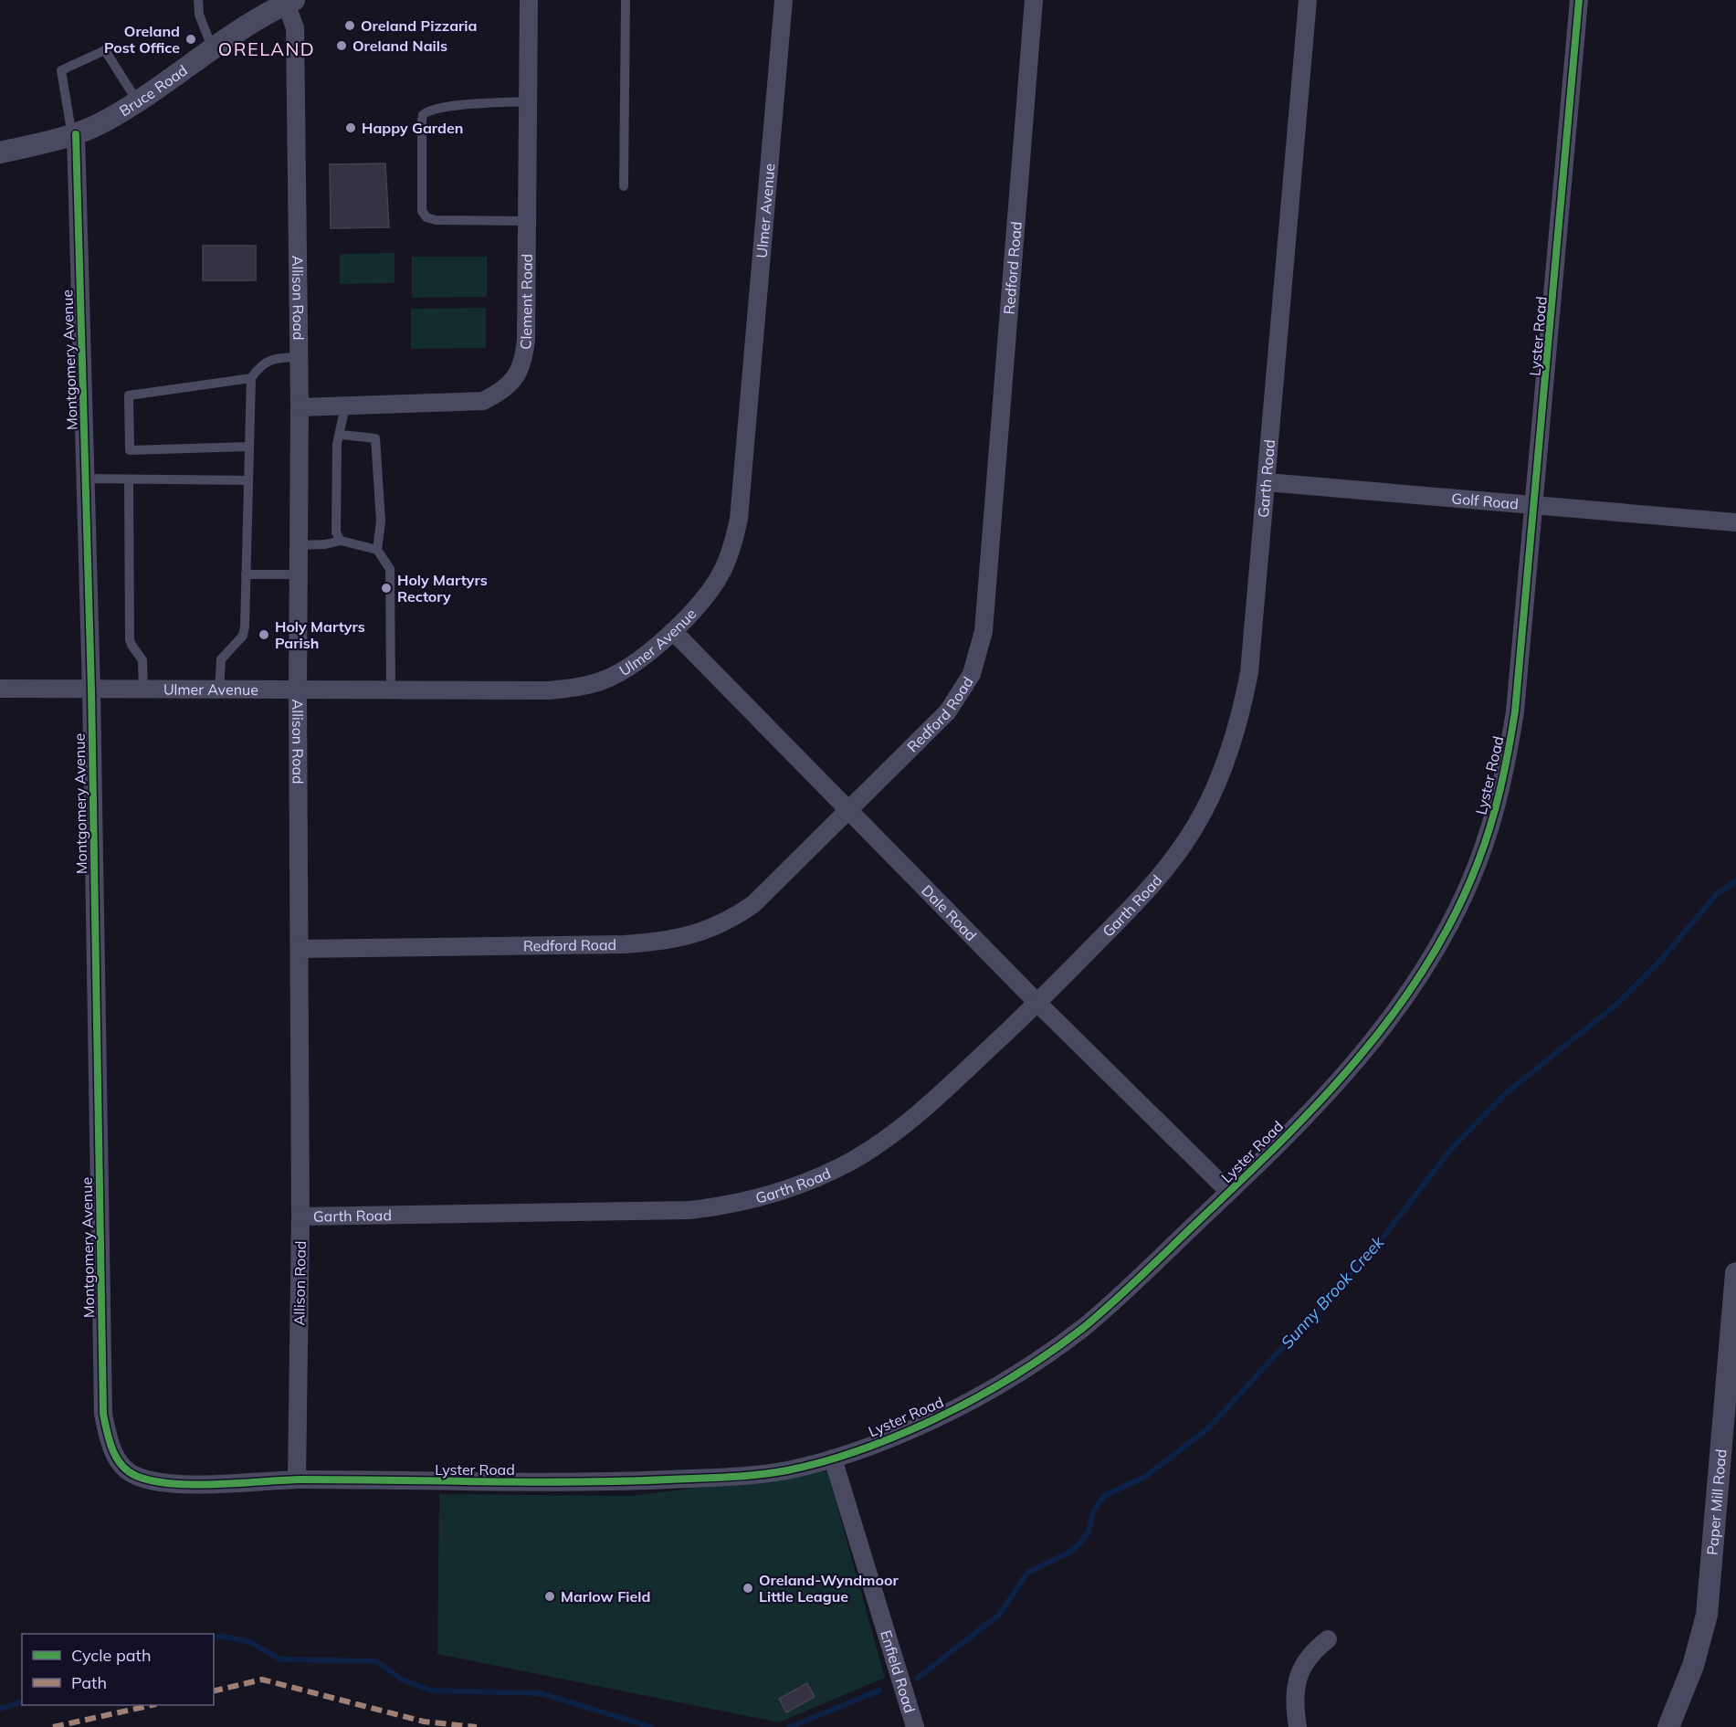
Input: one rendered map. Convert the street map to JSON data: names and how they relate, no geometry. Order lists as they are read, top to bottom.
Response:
{
  "streets": {
    "street": [
      "Bruce Road",
      "Ulmer Avenue",
      "Redford Road",
      "Allison Road",
      "Clement Road",
      "Lyster Road",
      "Montgomery Avenue",
      "Garth Road",
      "Golf Road",
      "Dale Road",
      "Paper Mill Road",
      "Enfield Road"
    ]
  },
  "crossings": [
    ["Bruce Road", "Allison Road"],
    ["Bruce Road", "Montgomery Avenue"],
    ["Ulmer Avenue", "Allison Road"],
    ["Ulmer Avenue", "Montgomery Avenue"],
    ["Ulmer Avenue", "Dale Road"],
    ["Redford Road", "Allison Road"],
    ["Redford Road", "Dale Road"],
    ["Allison Road", "Clement Road"],
    ["Allison Road", "Lyster Road"],
    ["Allison Road", "Garth Road"],
    ["Lyster Road", "Montgomery Avenue"],
    ["Lyster Road", "Golf Road"],
    ["Lyster Road", "Dale Road"],
    ["Lyster Road", "Enfield Road"],
    ["Garth Road", "Golf Road"],
    ["Garth Road", "Dale Road"]
  ],
  "districts": ["ORELAND"],
  "water": ["Sunny Brook Creek"],
  "places": [
    "Oreland Pizzaria",
    "Oreland Post Office",
    "Oreland Nails",
    "Happy Garden",
    "Holy Martyrs Rectory",
    "Holy Martyrs Parish",
    "Oreland-Wyndmoor Little League",
    "Marlow Field"
  ],
  "legend": ["Cycle path", "Path"]
}
